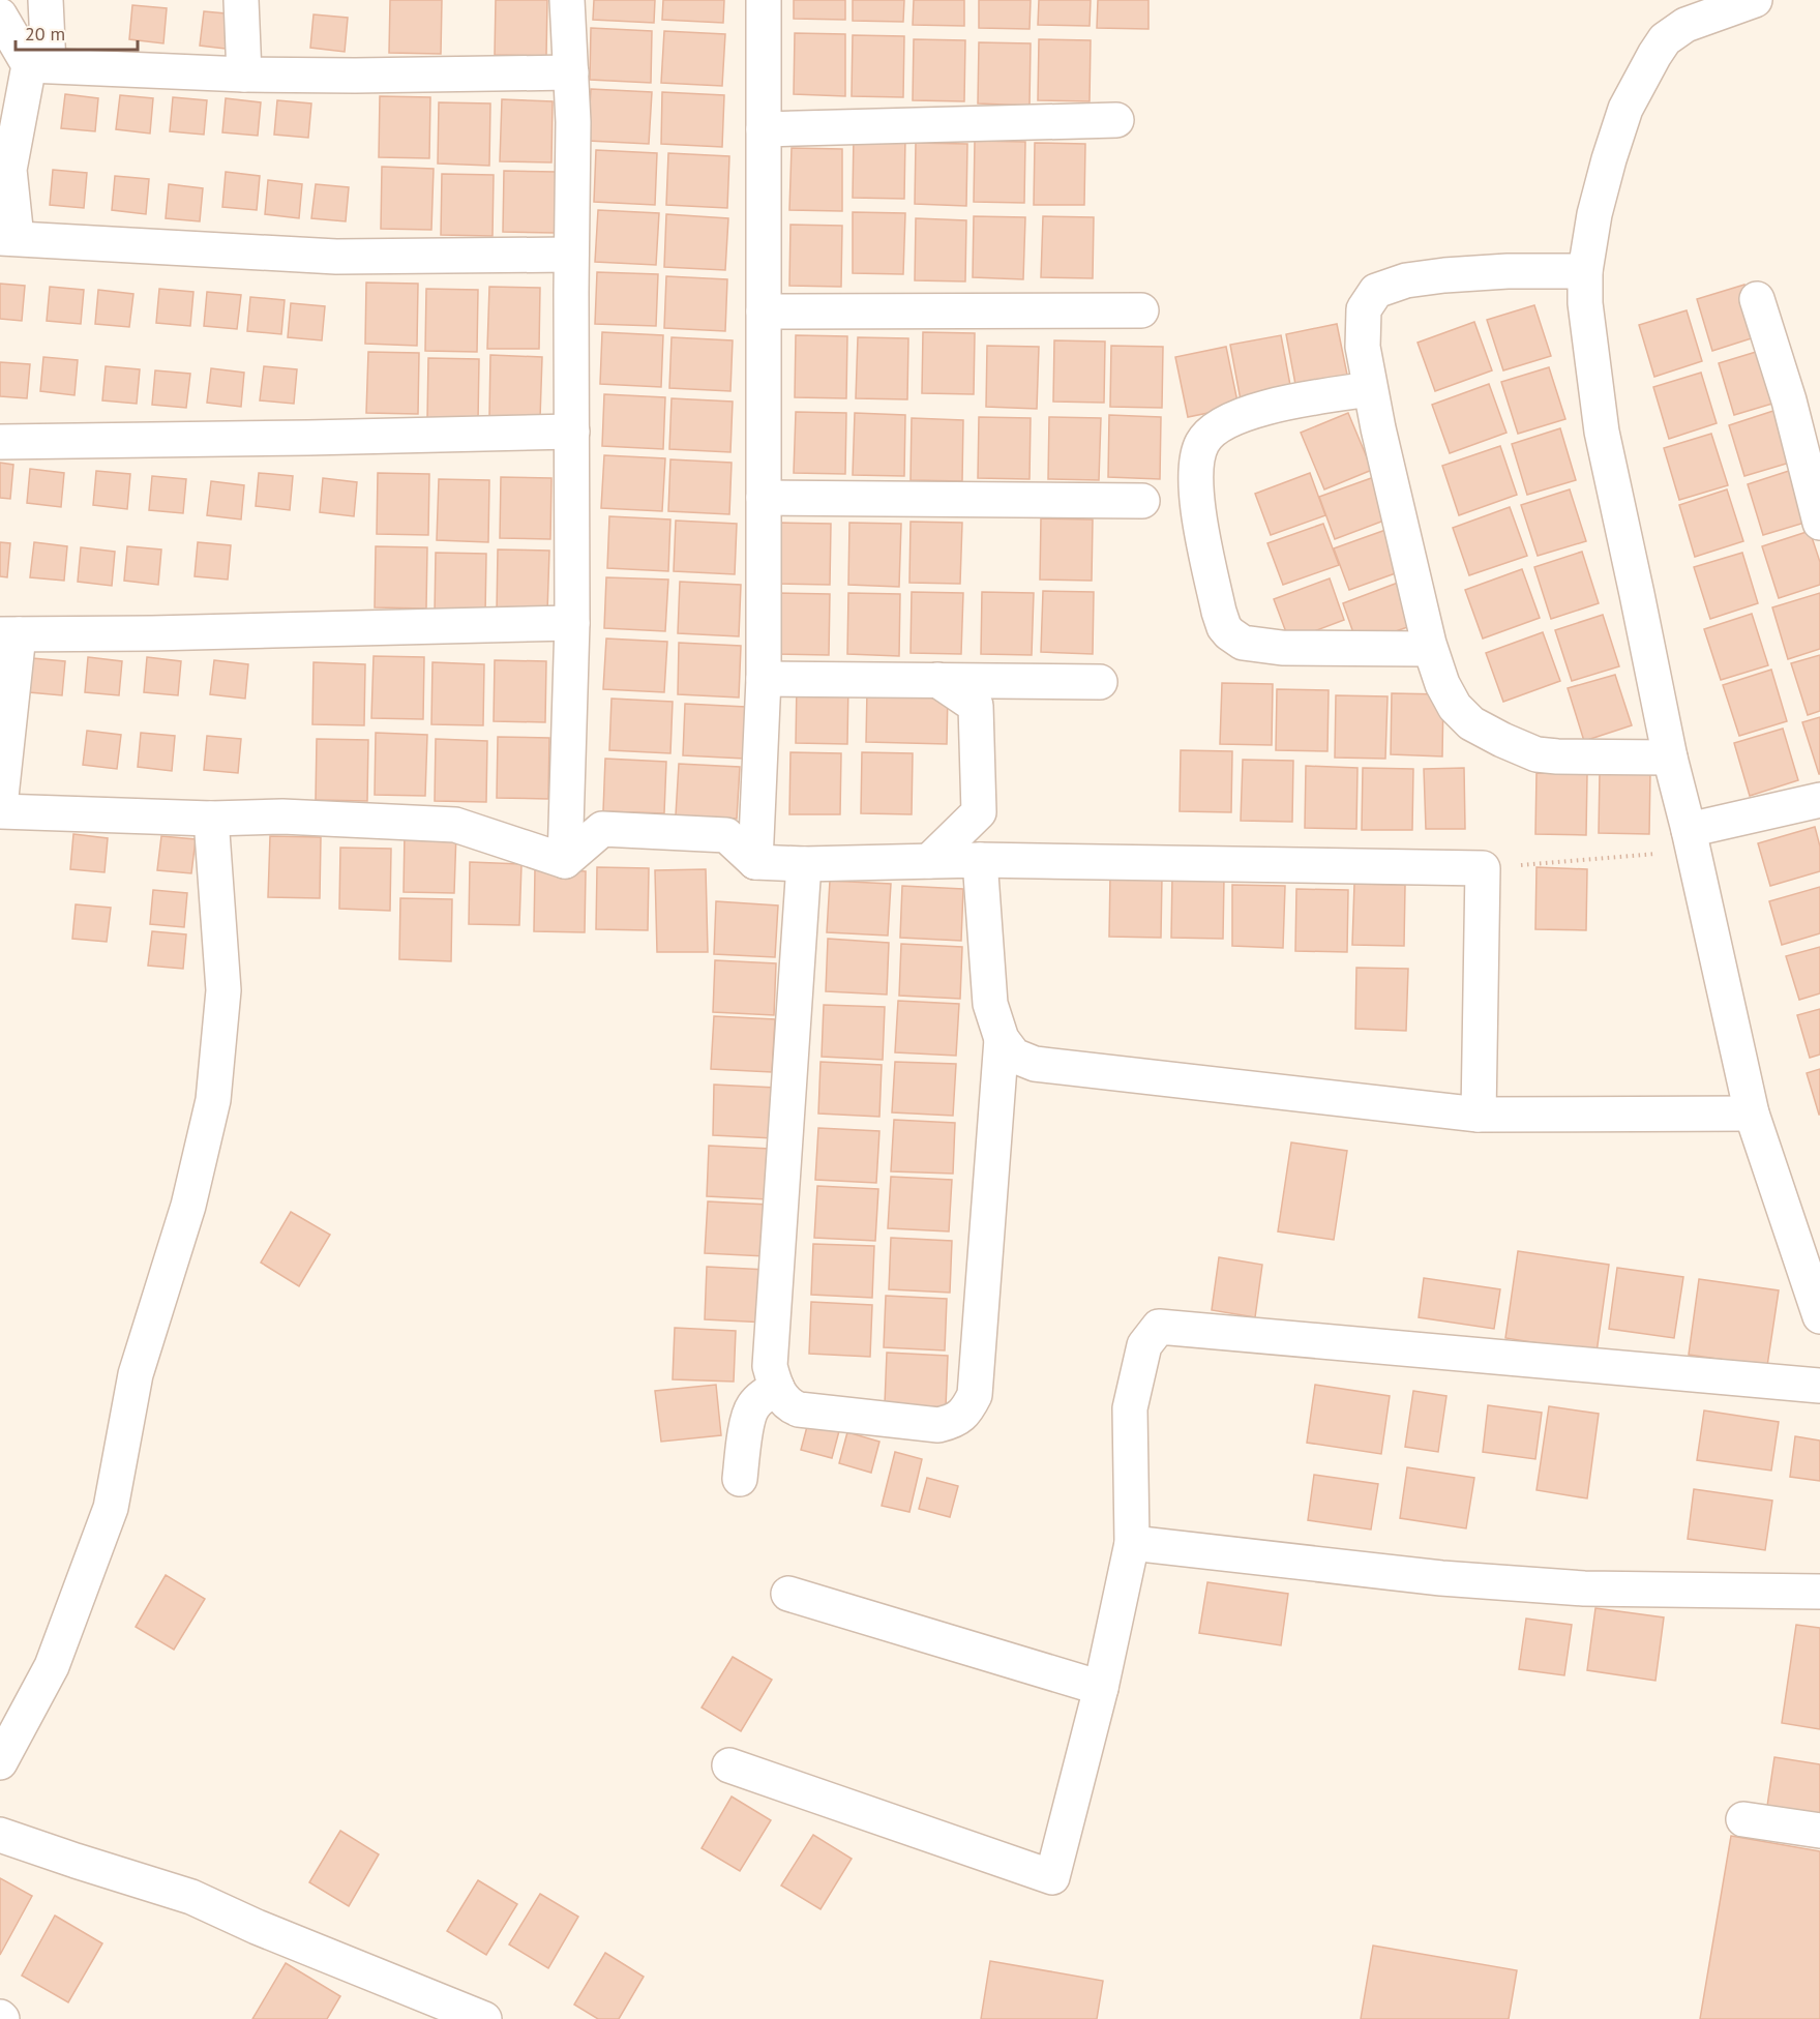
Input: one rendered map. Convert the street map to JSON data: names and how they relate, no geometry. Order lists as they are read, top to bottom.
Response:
{
  "scale_bar": "20 m"
}
